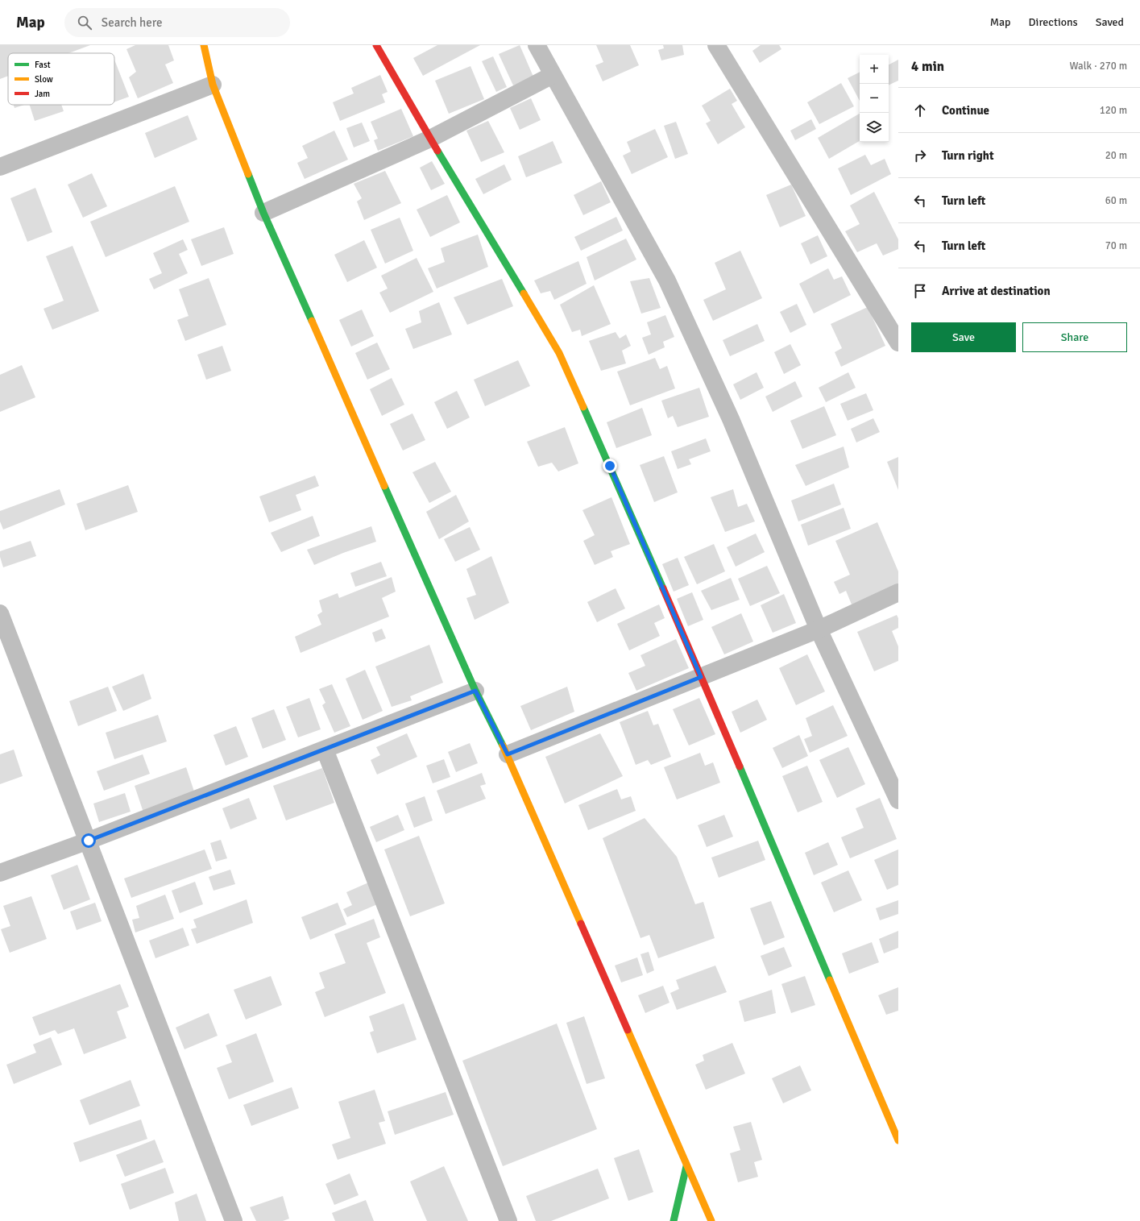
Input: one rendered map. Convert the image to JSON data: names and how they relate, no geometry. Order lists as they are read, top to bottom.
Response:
{
  "legend": ["Fast", "Slow", "Jam"],
  "page": {
    "header": "Map",
    "search": "Search here",
    "nav": ["Map", "Directions", "Saved"],
    "heading": ["4 min", "Walk · 270 m"],
    "map_buttons": ["+", "−"],
    "list": [
      ["Continue", "120 m"],
      ["Turn right", "20 m"],
      ["Turn left", "60 m"],
      ["Turn left", "70 m"],
      "Arrive at destination"
    ],
    "buttons": ["Save", "Share"]
  }
}
